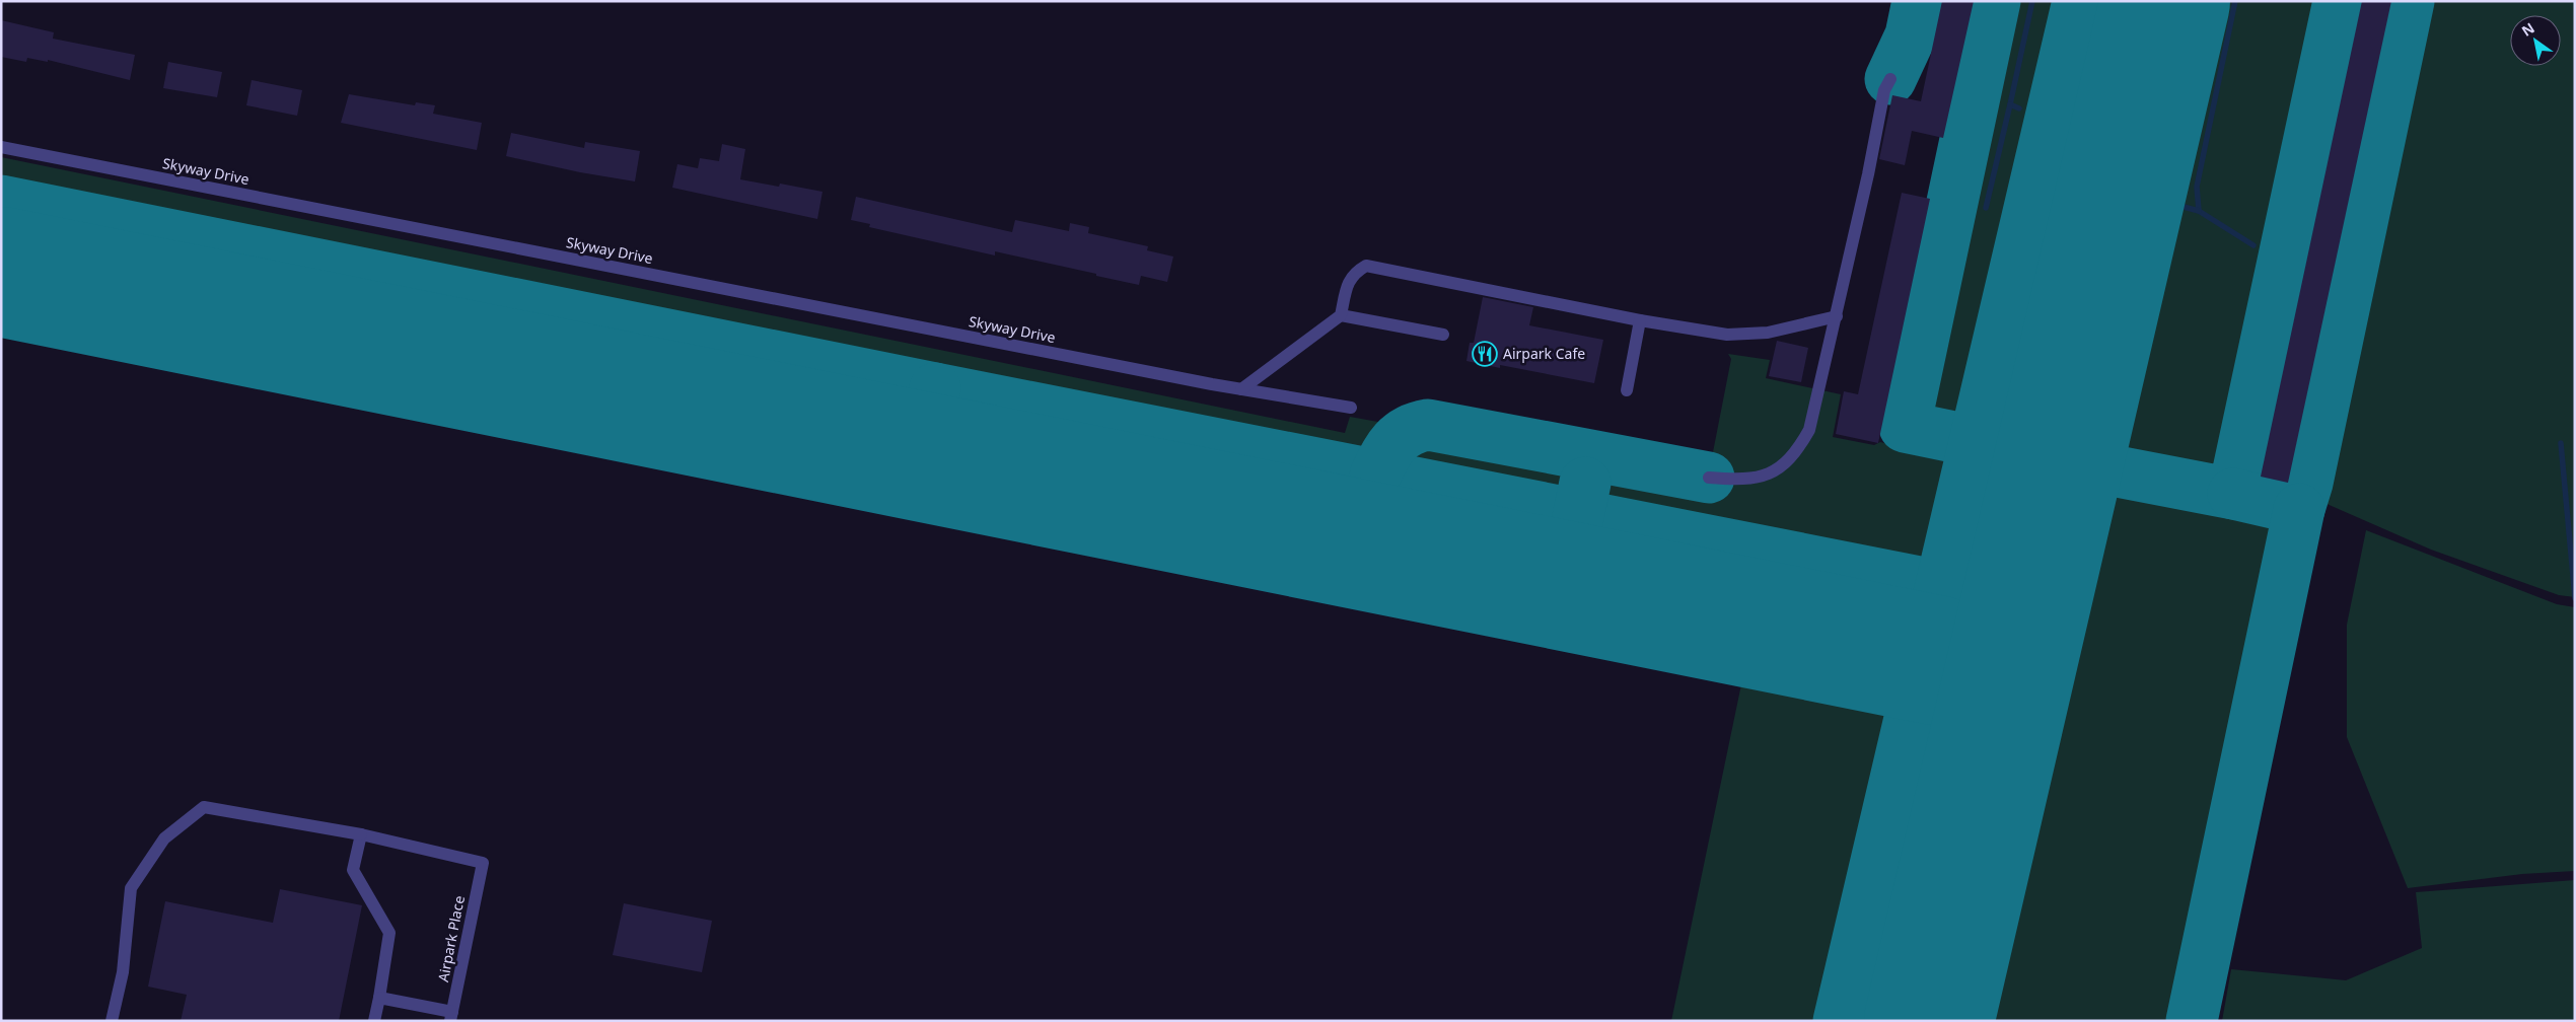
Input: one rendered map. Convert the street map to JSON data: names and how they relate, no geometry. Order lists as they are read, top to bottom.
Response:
{
  "streets": {
    "street": ["Skyway Drive", "Airpark Place"]
  },
  "places": {
    "restaurant": ["Airpark Cafe"]
  },
  "north": "top left"
}
